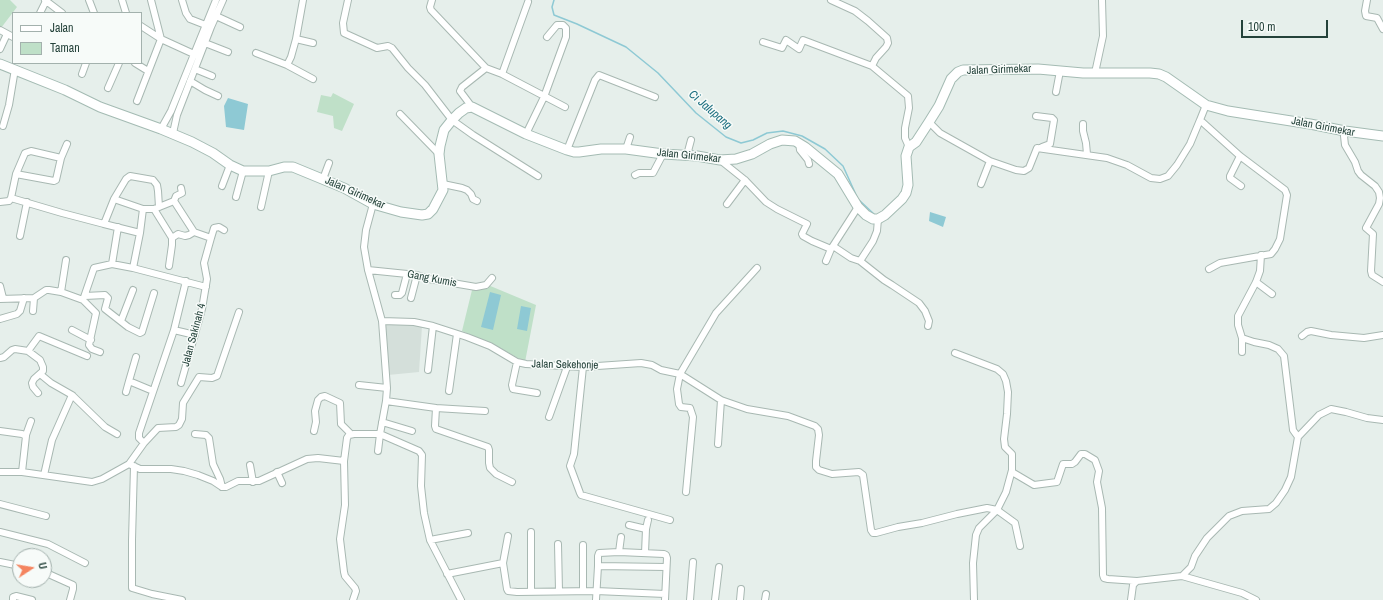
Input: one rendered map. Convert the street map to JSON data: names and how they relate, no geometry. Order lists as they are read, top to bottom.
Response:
{
  "streets": {
    "street": [
      "Jalan Girimekar",
      "Gang Kumis",
      "Jalan Sakinah 4",
      "Jalan Sekehonje"
    ]
  },
  "water": ["Ci Jalupang"],
  "legend": ["Jalan", "Taman"],
  "scale_bar": "100 m",
  "north": "right"
}
